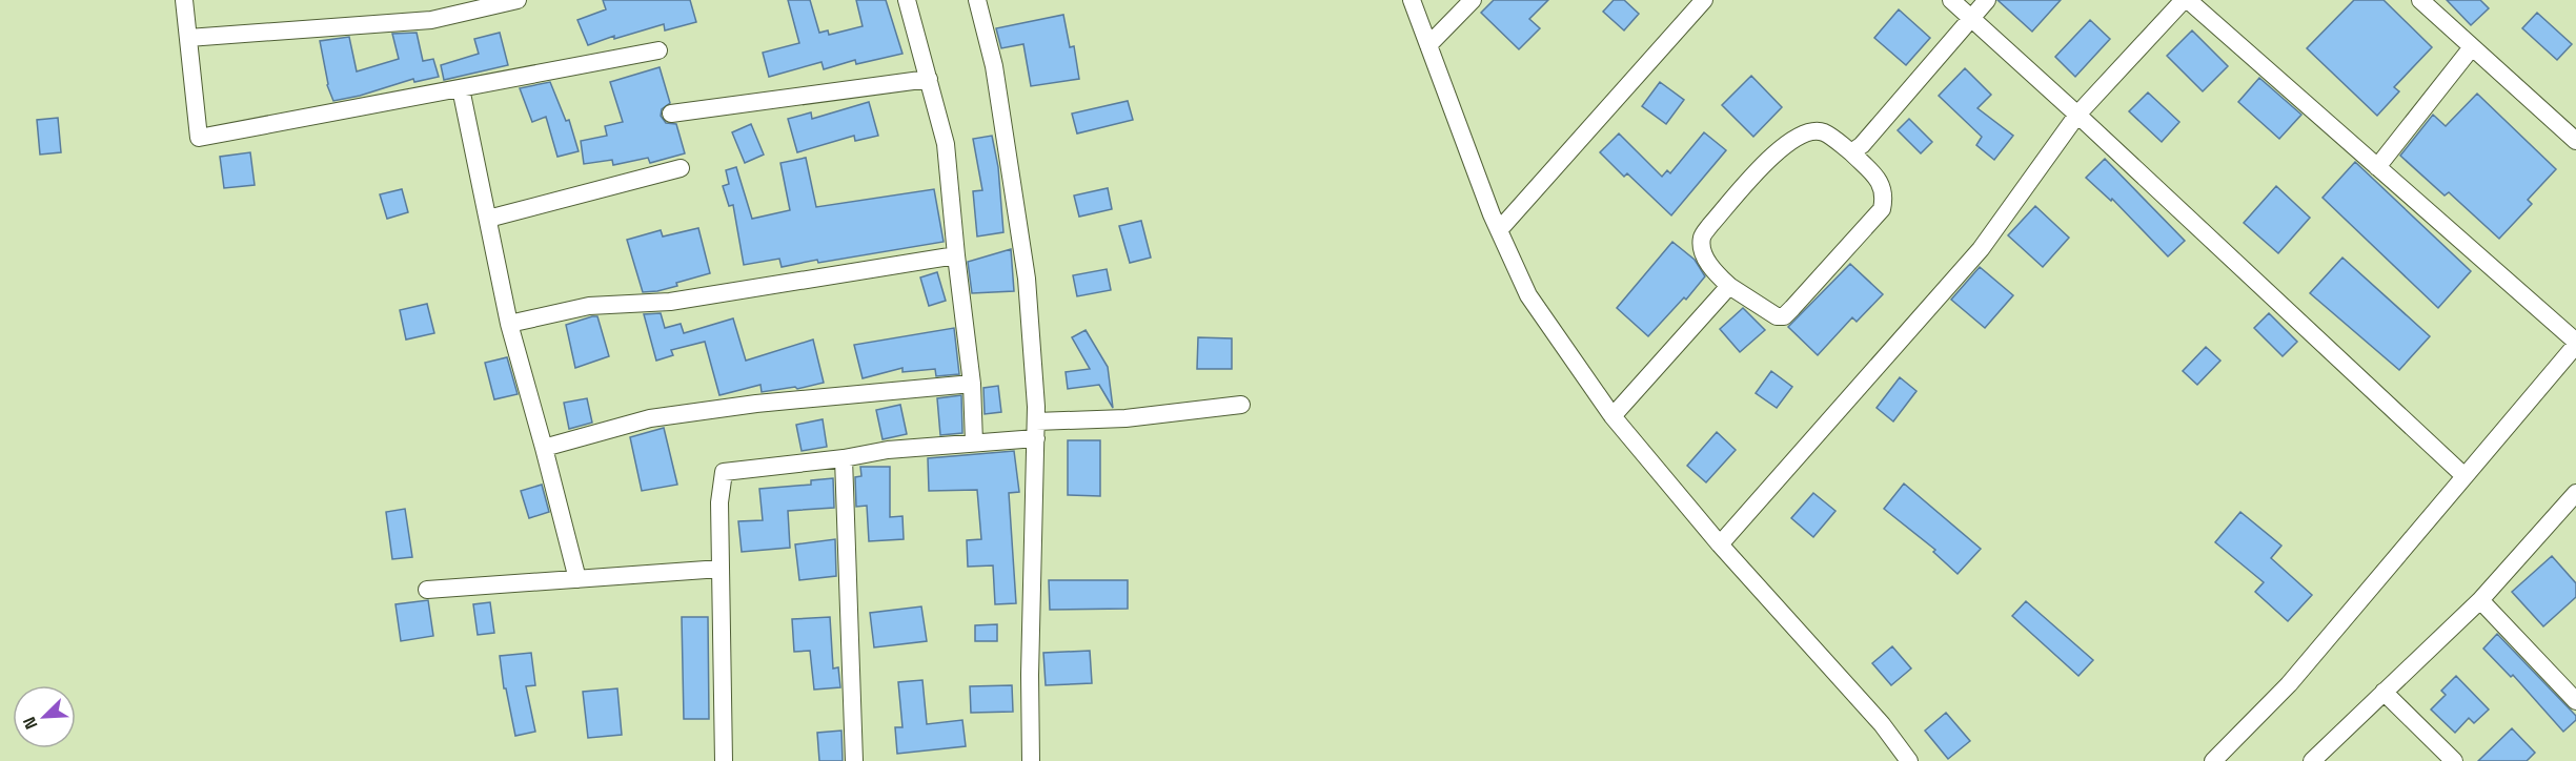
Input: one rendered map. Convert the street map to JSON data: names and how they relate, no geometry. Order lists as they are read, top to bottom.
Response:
{
  "north": "bottom left"
}
